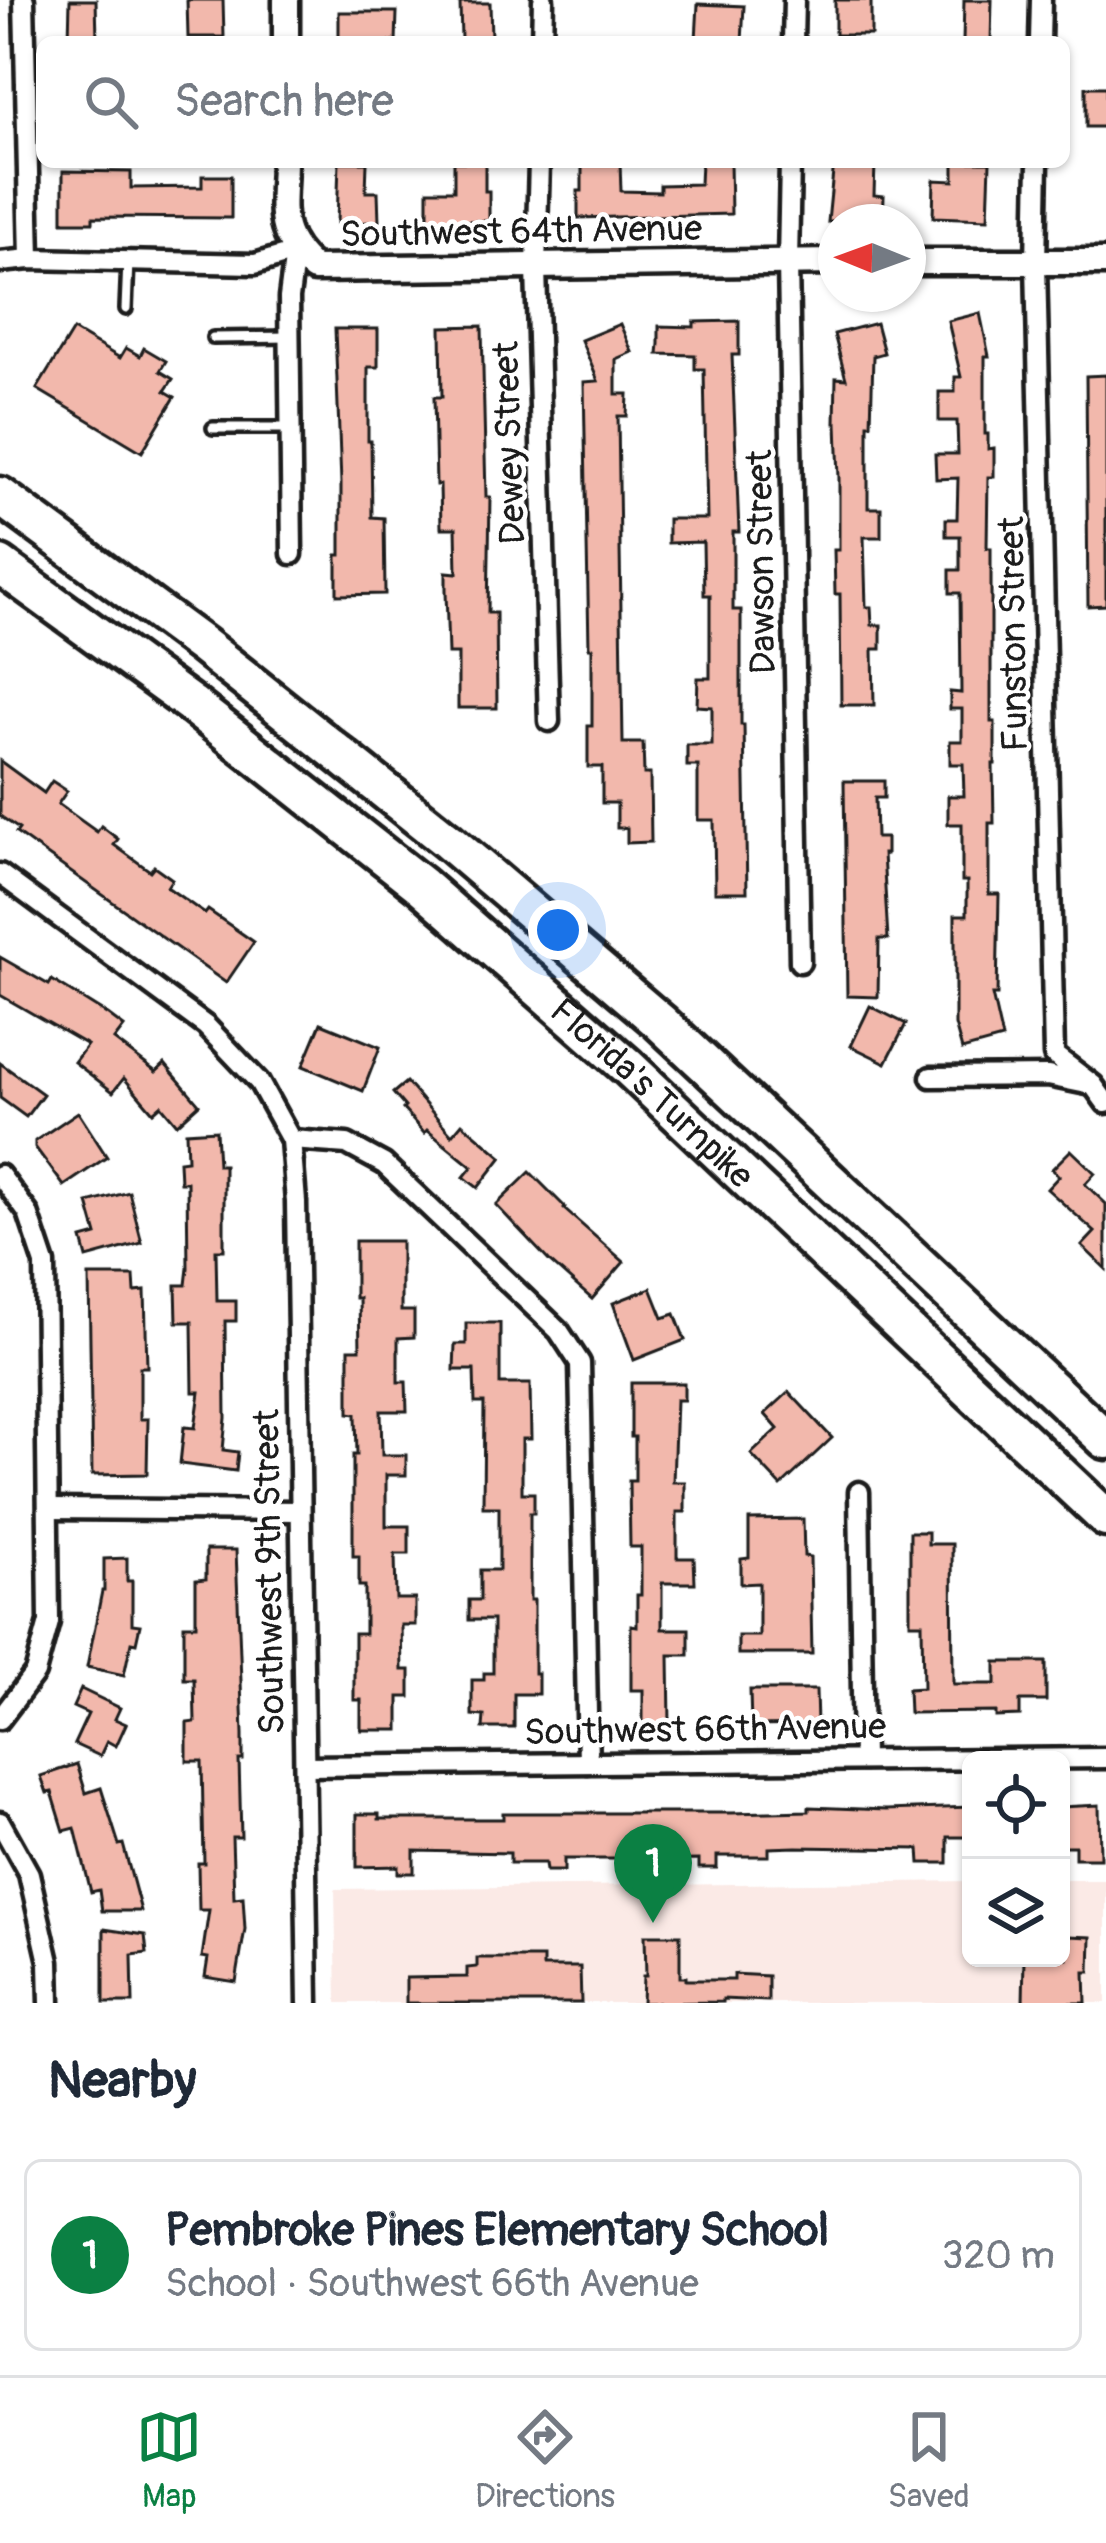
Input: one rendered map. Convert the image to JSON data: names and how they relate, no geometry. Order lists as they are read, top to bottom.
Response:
{
  "streets": {
    "highway": ["Florida's Turnpike"],
    "street": [
      "Southwest 64th Avenue",
      "Dewey Street",
      "Dawson Street",
      "Funston Street",
      "Southwest 9th Street",
      "Southwest 66th Avenue"
    ]
  },
  "crossings": [
    ["Southwest 64th Avenue", "Dewey Street"],
    ["Southwest 64th Avenue", "Dawson Street"],
    ["Southwest 9th Street", "Southwest 66th Avenue"]
  ],
  "north": "left",
  "page": {
    "search": "Search here",
    "pins": "1",
    "heading": "Nearby",
    "list": [
      {
        "mark": "1",
        "name": "Pembroke Pines Elementary School",
        "note": "School · Southwest 66th Avenue",
        "value": "320 m"
      }
    ],
    "nav": ["Map", "Directions", "Saved"]
  }
}
